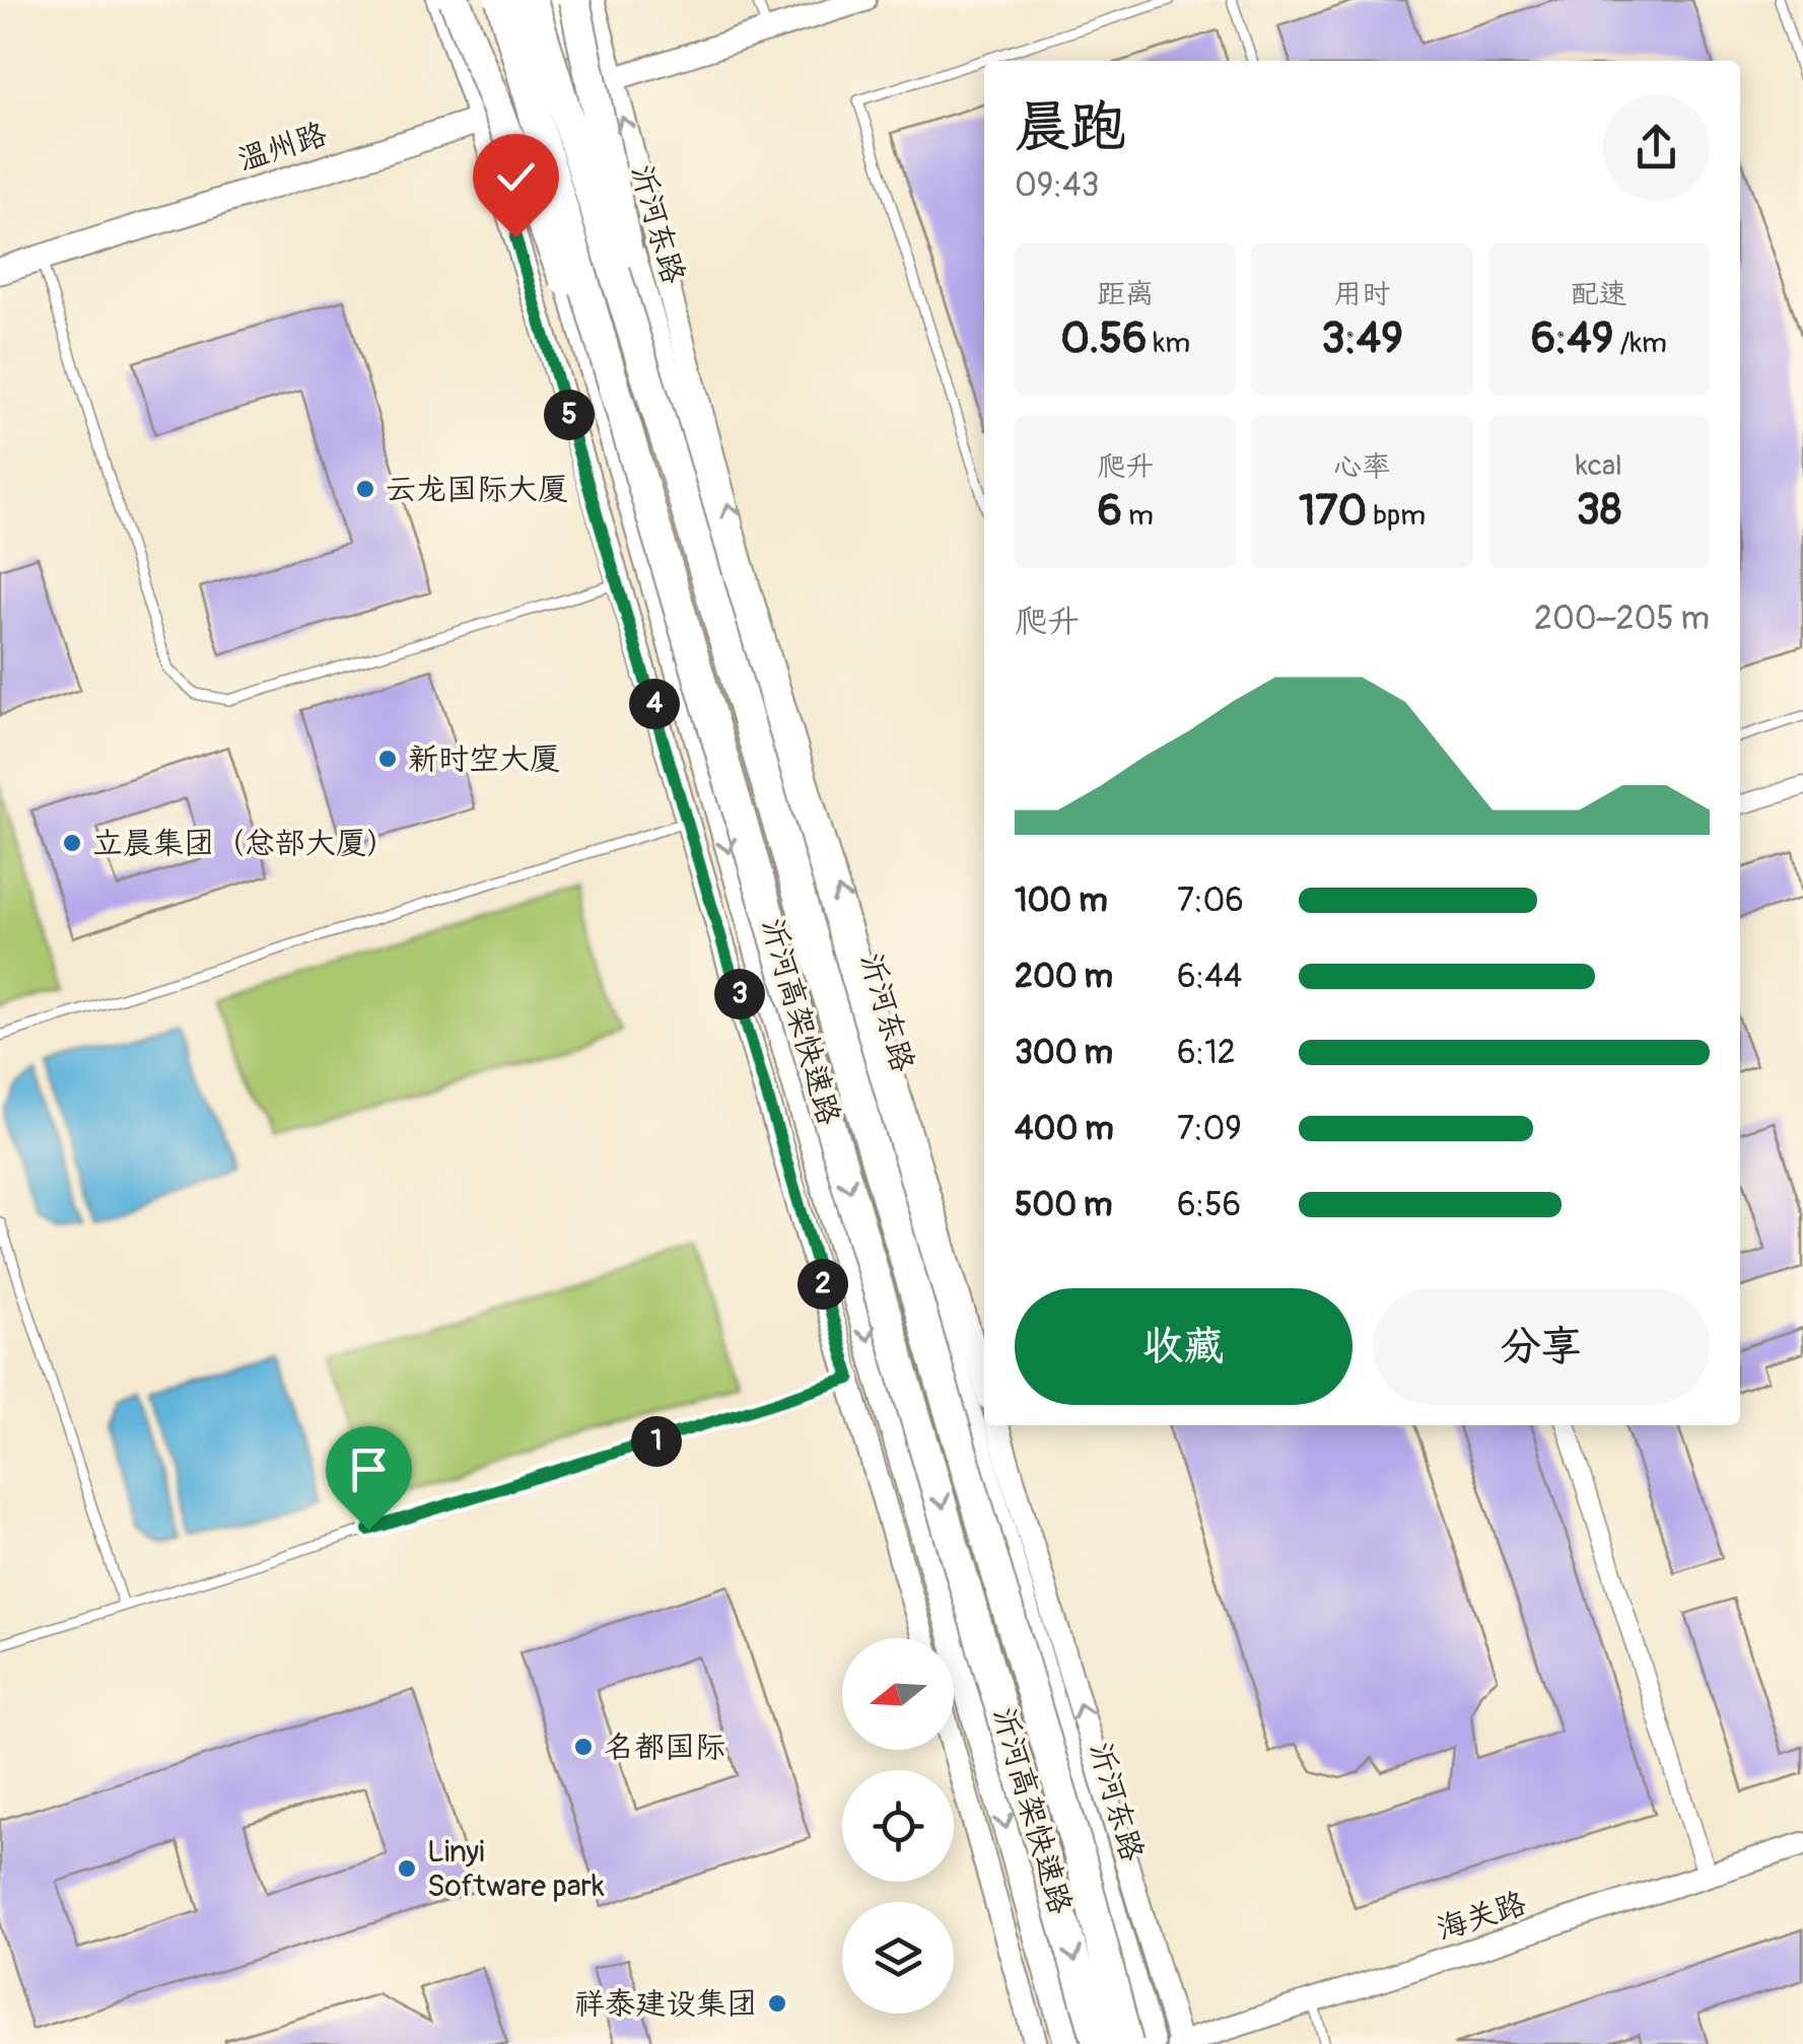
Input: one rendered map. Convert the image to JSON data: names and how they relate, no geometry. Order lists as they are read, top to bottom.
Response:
{
  "streets": {
    "highway": ["沂河高架快速路"],
    "main road": ["温州路", "沂河东路"],
    "street": ["海关路"]
  },
  "crossings": [
    ["温州路", "沂河东路"]
  ],
  "places": [
    "云龙国际大厦",
    "新时空大厦",
    "立晨集团（总部大厦）",
    "名都国际",
    "Linyi Software park",
    "祥泰建设集团"
  ],
  "north": "left",
  "page": {
    "heading": ["晨跑", "09:43"],
    "stats": [
      ["距离", "0.56 km"],
      ["用时", "3:49"],
      ["配速", "6:49 /km"],
      ["爬升", "6 m"],
      ["心率", "170 bpm"],
      ["kcal", "38"]
    ],
    "pins": [
      "5",
      "4",
      "3",
      "2",
      "1"
    ],
    "chart": ["爬升", "200–205 m"],
    "list": [
      {
        "name": "100 m",
        "note": "7:06"
      },
      {
        "name": "200 m",
        "note": "6:44"
      },
      {
        "name": "300 m",
        "note": "6:12"
      },
      {
        "name": "400 m",
        "note": "7:09"
      },
      {
        "name": "500 m",
        "note": "6:56"
      }
    ],
    "buttons": ["收藏", "分享"]
  }
}
